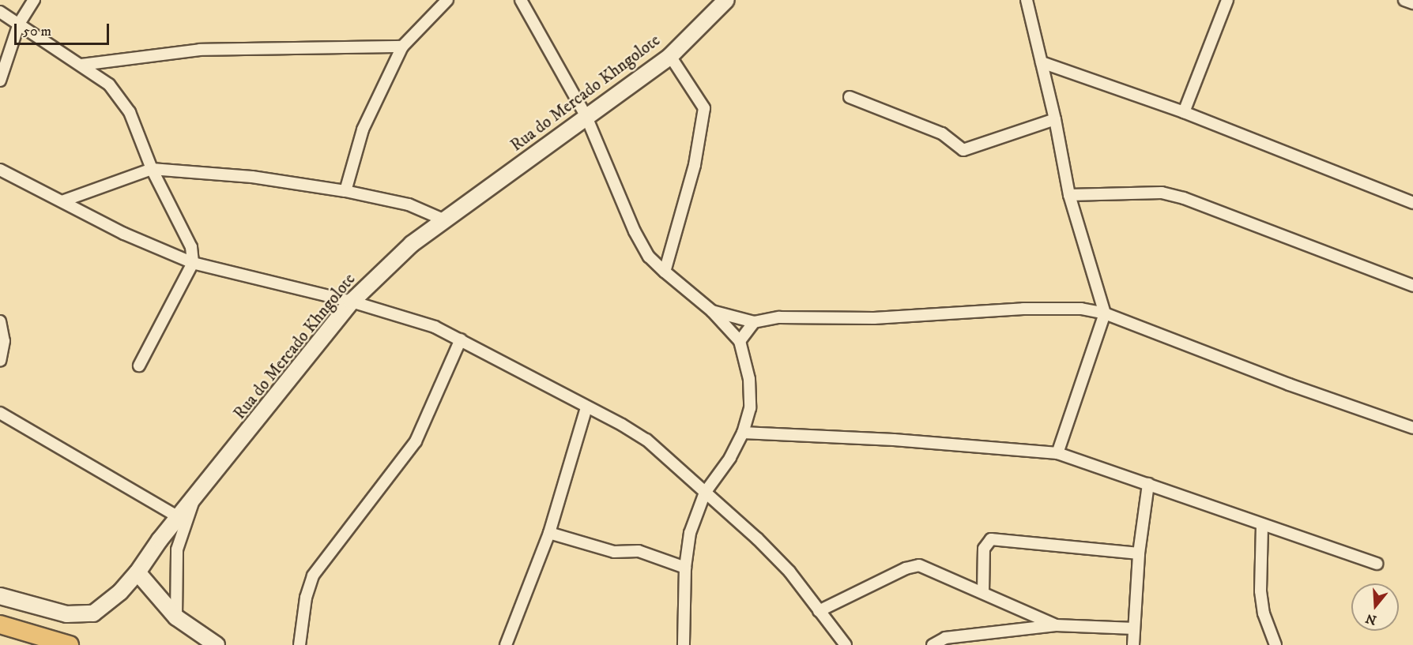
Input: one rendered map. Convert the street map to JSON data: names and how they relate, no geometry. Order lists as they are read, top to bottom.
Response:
{
  "streets": {
    "street": ["Rua do Mercado Khngolote"]
  },
  "scale_bar": "50 m",
  "north": "bottom"
}
